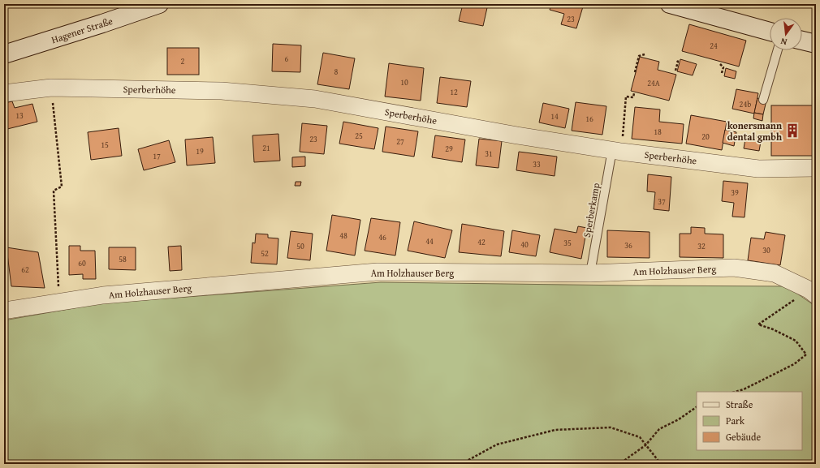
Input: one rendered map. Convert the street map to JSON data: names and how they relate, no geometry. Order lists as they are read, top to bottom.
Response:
{
  "streets": {
    "main road": ["Hagener Straße"],
    "street": ["Sperberhöhe", "Am Holzhauser Berg"],
    "lane": ["Sperberkamp"]
  },
  "crossings": [
    ["Sperberhöhe", "Sperberkamp"],
    ["Sperberkamp", "Am Holzhauser Berg"]
  ],
  "places": {
    "building": ["konersmann dental gmbh"]
  },
  "house_numbers": [
    "23",
    "24",
    "6",
    "2",
    "8",
    "10",
    "24A",
    "12",
    "24b",
    "13",
    "14",
    "16",
    "18",
    "25",
    "20",
    "23",
    "27",
    "15",
    "21",
    "29",
    "19",
    "31",
    "17",
    "33",
    "39",
    "37",
    "48",
    "46",
    "44",
    "42",
    "35",
    "40",
    "36",
    "50",
    "32",
    "30",
    "52",
    "58",
    "60",
    "62"
  ],
  "legend": ["Straße", "Park", "Gebäude"],
  "north": "bottom"
}
